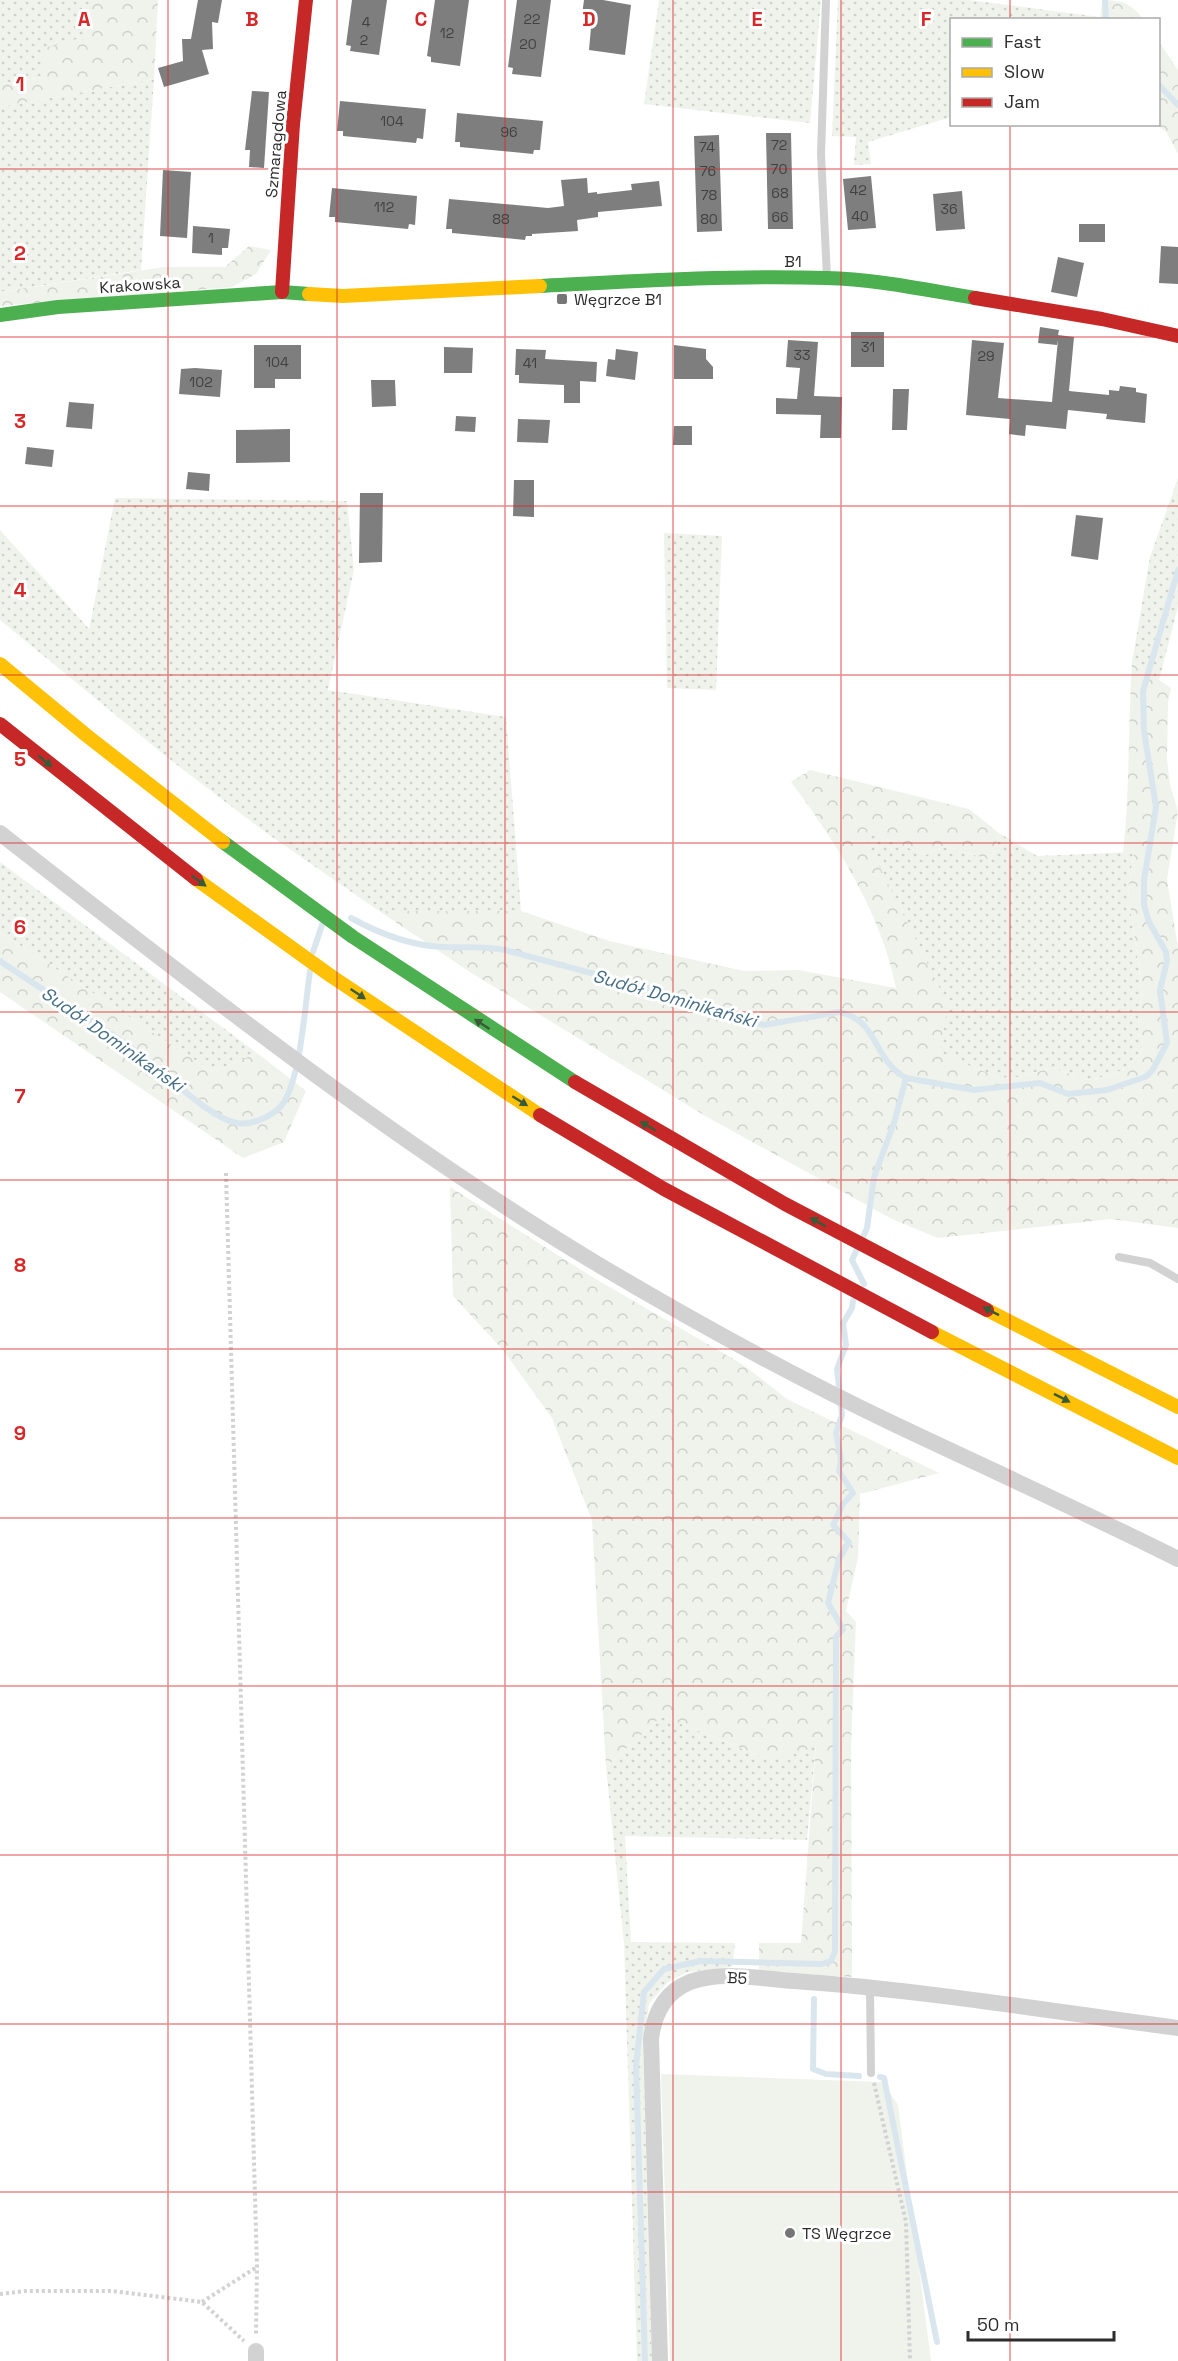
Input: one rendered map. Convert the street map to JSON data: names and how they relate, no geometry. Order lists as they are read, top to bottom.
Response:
{
  "streets": {
    "main road": ["Szmaragdowa", "B1", "Krakowska"],
    "street": ["B5"]
  },
  "crossings": [
    ["Szmaragdowa", "B1"],
    ["Szmaragdowa", "Krakowska"],
    ["B1", "Krakowska"]
  ],
  "water": ["Sudół Dominikański"],
  "places": {
    "transit": ["Węgrzce B1"],
    "other": ["TS Węgrzce"]
  },
  "house_numbers": [
    "22",
    "4",
    "12",
    "2",
    "20",
    "104",
    "96",
    "72",
    "74",
    "70",
    "76",
    "42",
    "68",
    "78",
    "112",
    "36",
    "40",
    "66",
    "88",
    "80",
    "1",
    "31",
    "33",
    "29",
    "104",
    "41",
    "102"
  ],
  "legend": ["Fast", "Slow", "Jam"],
  "scale_bar": "50 m",
  "grid": {
    "columns": [
      "A",
      "B",
      "C",
      "D",
      "E",
      "F"
    ],
    "rows": [
      "1",
      "2",
      "3",
      "4",
      "5",
      "6",
      "7",
      "8",
      "9"
    ]
  }
}
